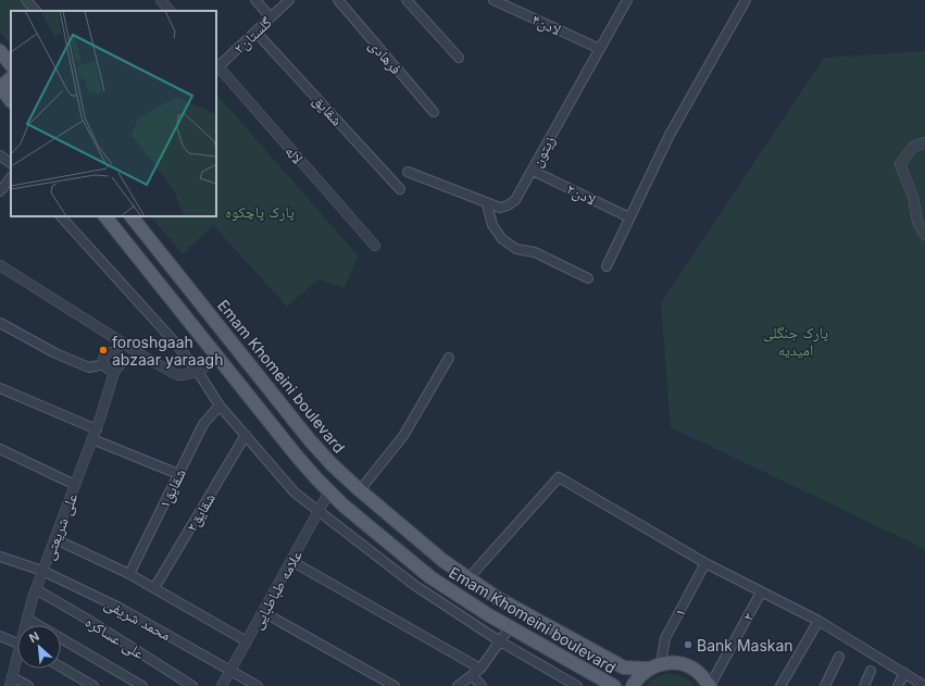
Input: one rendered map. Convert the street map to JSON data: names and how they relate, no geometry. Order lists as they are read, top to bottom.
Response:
{
  "streets": {
    "main road": ["Emam Khomeini boulevard"],
    "street": [
      "لادن۴",
      "گلستان۲",
      "فرهادی",
      "شقایق",
      "زیتون",
      "لاله",
      "لادن۲",
      "شقایق۱",
      "شقایق۲",
      "علی شریعتی",
      "علامه طباطبایی",
      "۱",
      "۲",
      "محمد شریفی",
      "علی عساکره"
    ]
  },
  "crossings": [
    ["لادن۴", "زیتون"],
    ["گلستان۲", "شقایق"],
    ["گلستان۲", "لاله"],
    ["زیتون", "لادن۲"],
    ["Emam Khomeini boulevard", "علامه طباطبایی"],
    ["علی شریعتی", "محمد شریفی"],
    ["علی شریعتی", "علی عساکره"],
    ["علامه طباطبایی", "محمد شریفی"]
  ],
  "parks": ["پارک پاچکوه", "پارک جنگلی امیدیه"],
  "places": ["foroshgaah abzaar yaraagh", "Bank Maskan"],
  "north": "top left"
}
